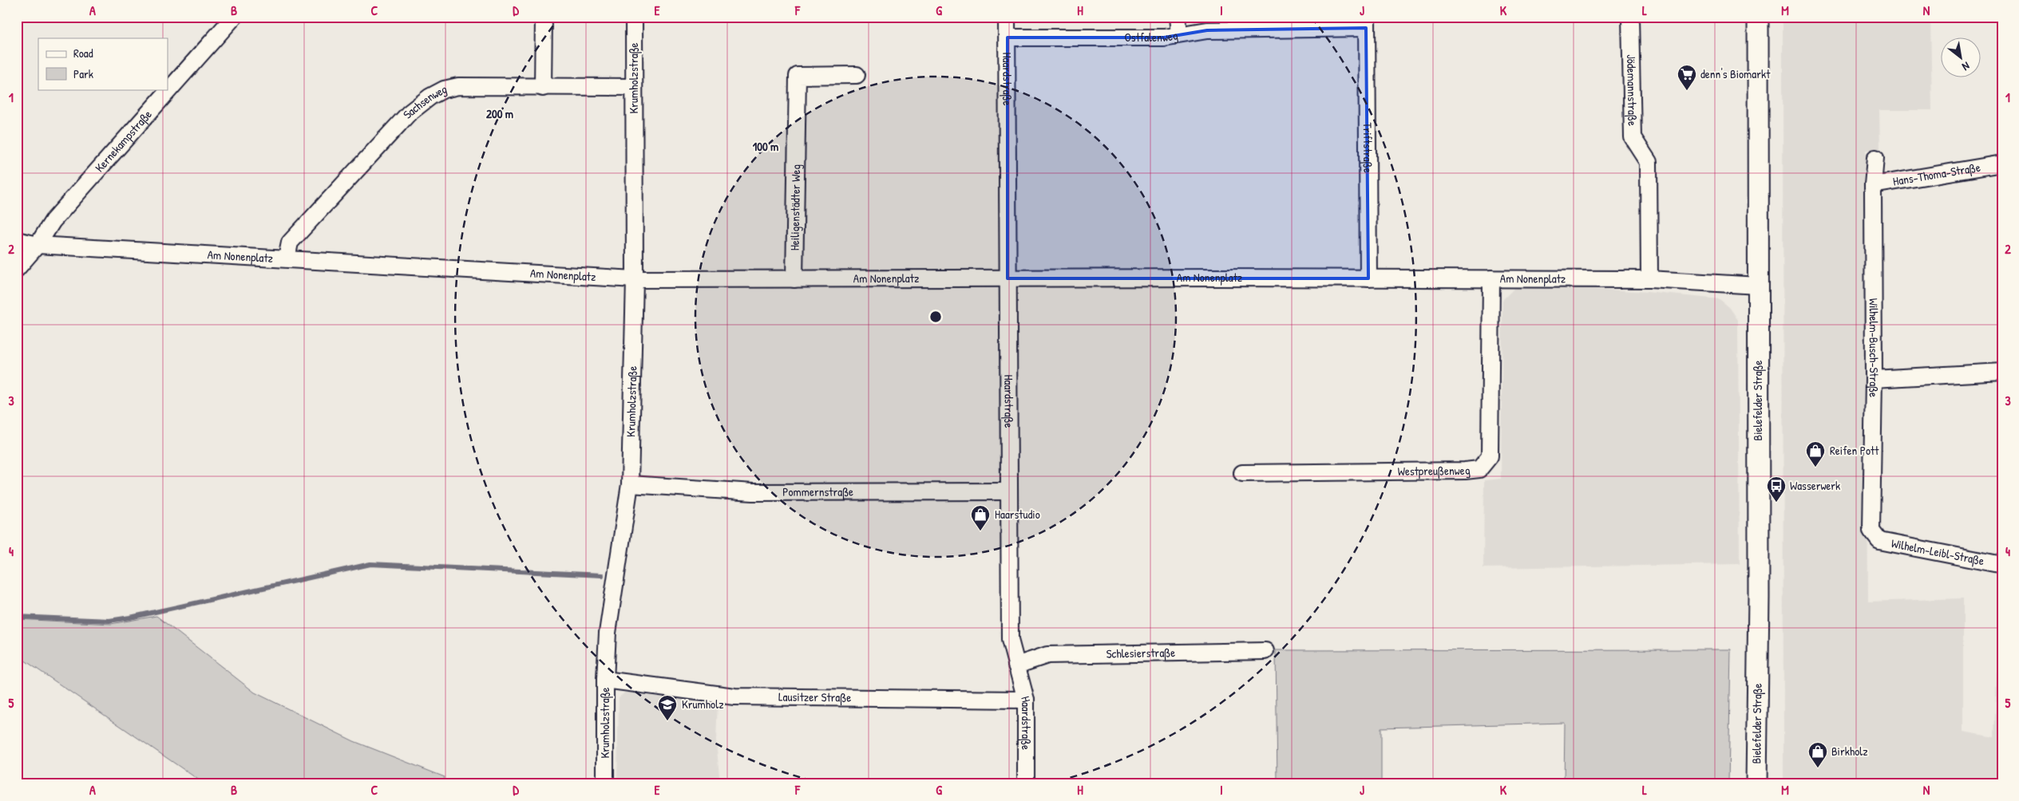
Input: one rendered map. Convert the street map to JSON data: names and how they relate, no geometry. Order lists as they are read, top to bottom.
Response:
{
  "streets": {
    "main road": ["Bielefelder Straße"],
    "street": [
      "Ostfalenweg",
      "Krumholzstraße",
      "Haardstraße",
      "Jödemannstraße",
      "Sachsenweg",
      "Kernekampstraße",
      "Triftstraße",
      "Hans-Thoma-Straße",
      "Heiligenstädter Weg",
      "Am Nonenplatz",
      "Wilhelm-Busch-Straße",
      "Westpreußenweg",
      "Pommernstraße",
      "Wilhelm-Leibl-Straße",
      "Schlesierstraße",
      "Lausitzer Straße"
    ]
  },
  "crossings": [
    ["Ostfalenweg", "Haardstraße"],
    ["Ostfalenweg", "Triftstraße"],
    ["Krumholzstraße", "Sachsenweg"],
    ["Krumholzstraße", "Am Nonenplatz"],
    ["Krumholzstraße", "Pommernstraße"],
    ["Krumholzstraße", "Lausitzer Straße"],
    ["Haardstraße", "Am Nonenplatz"],
    ["Haardstraße", "Pommernstraße"],
    ["Haardstraße", "Schlesierstraße"],
    ["Haardstraße", "Lausitzer Straße"],
    ["Jödemannstraße", "Am Nonenplatz"],
    ["Sachsenweg", "Am Nonenplatz"],
    ["Kernekampstraße", "Am Nonenplatz"],
    ["Triftstraße", "Am Nonenplatz"],
    ["Hans-Thoma-Straße", "Wilhelm-Busch-Straße"],
    ["Heiligenstädter Weg", "Am Nonenplatz"],
    ["Am Nonenplatz", "Bielefelder Straße"],
    ["Am Nonenplatz", "Westpreußenweg"],
    ["Wilhelm-Busch-Straße", "Wilhelm-Leibl-Straße"]
  ],
  "places": {
    "supermarket": ["denn's Biomarkt"],
    "shop": ["Reifen Pott", "Haarstudio", "Birkholz"],
    "bus stop": ["Wasserwerk"],
    "school or university": ["Krumholz"]
  },
  "legend": ["Road", "Park"],
  "north": "bottom right",
  "grid": {
    "columns": [
      "A",
      "B",
      "C",
      "D",
      "E",
      "F",
      "G",
      "H",
      "I",
      "J",
      "K",
      "L",
      "M",
      "N"
    ],
    "rows": [
      "1",
      "2",
      "3",
      "4",
      "5"
    ]
  },
  "rings": ["200 m", "100 m"]
}
